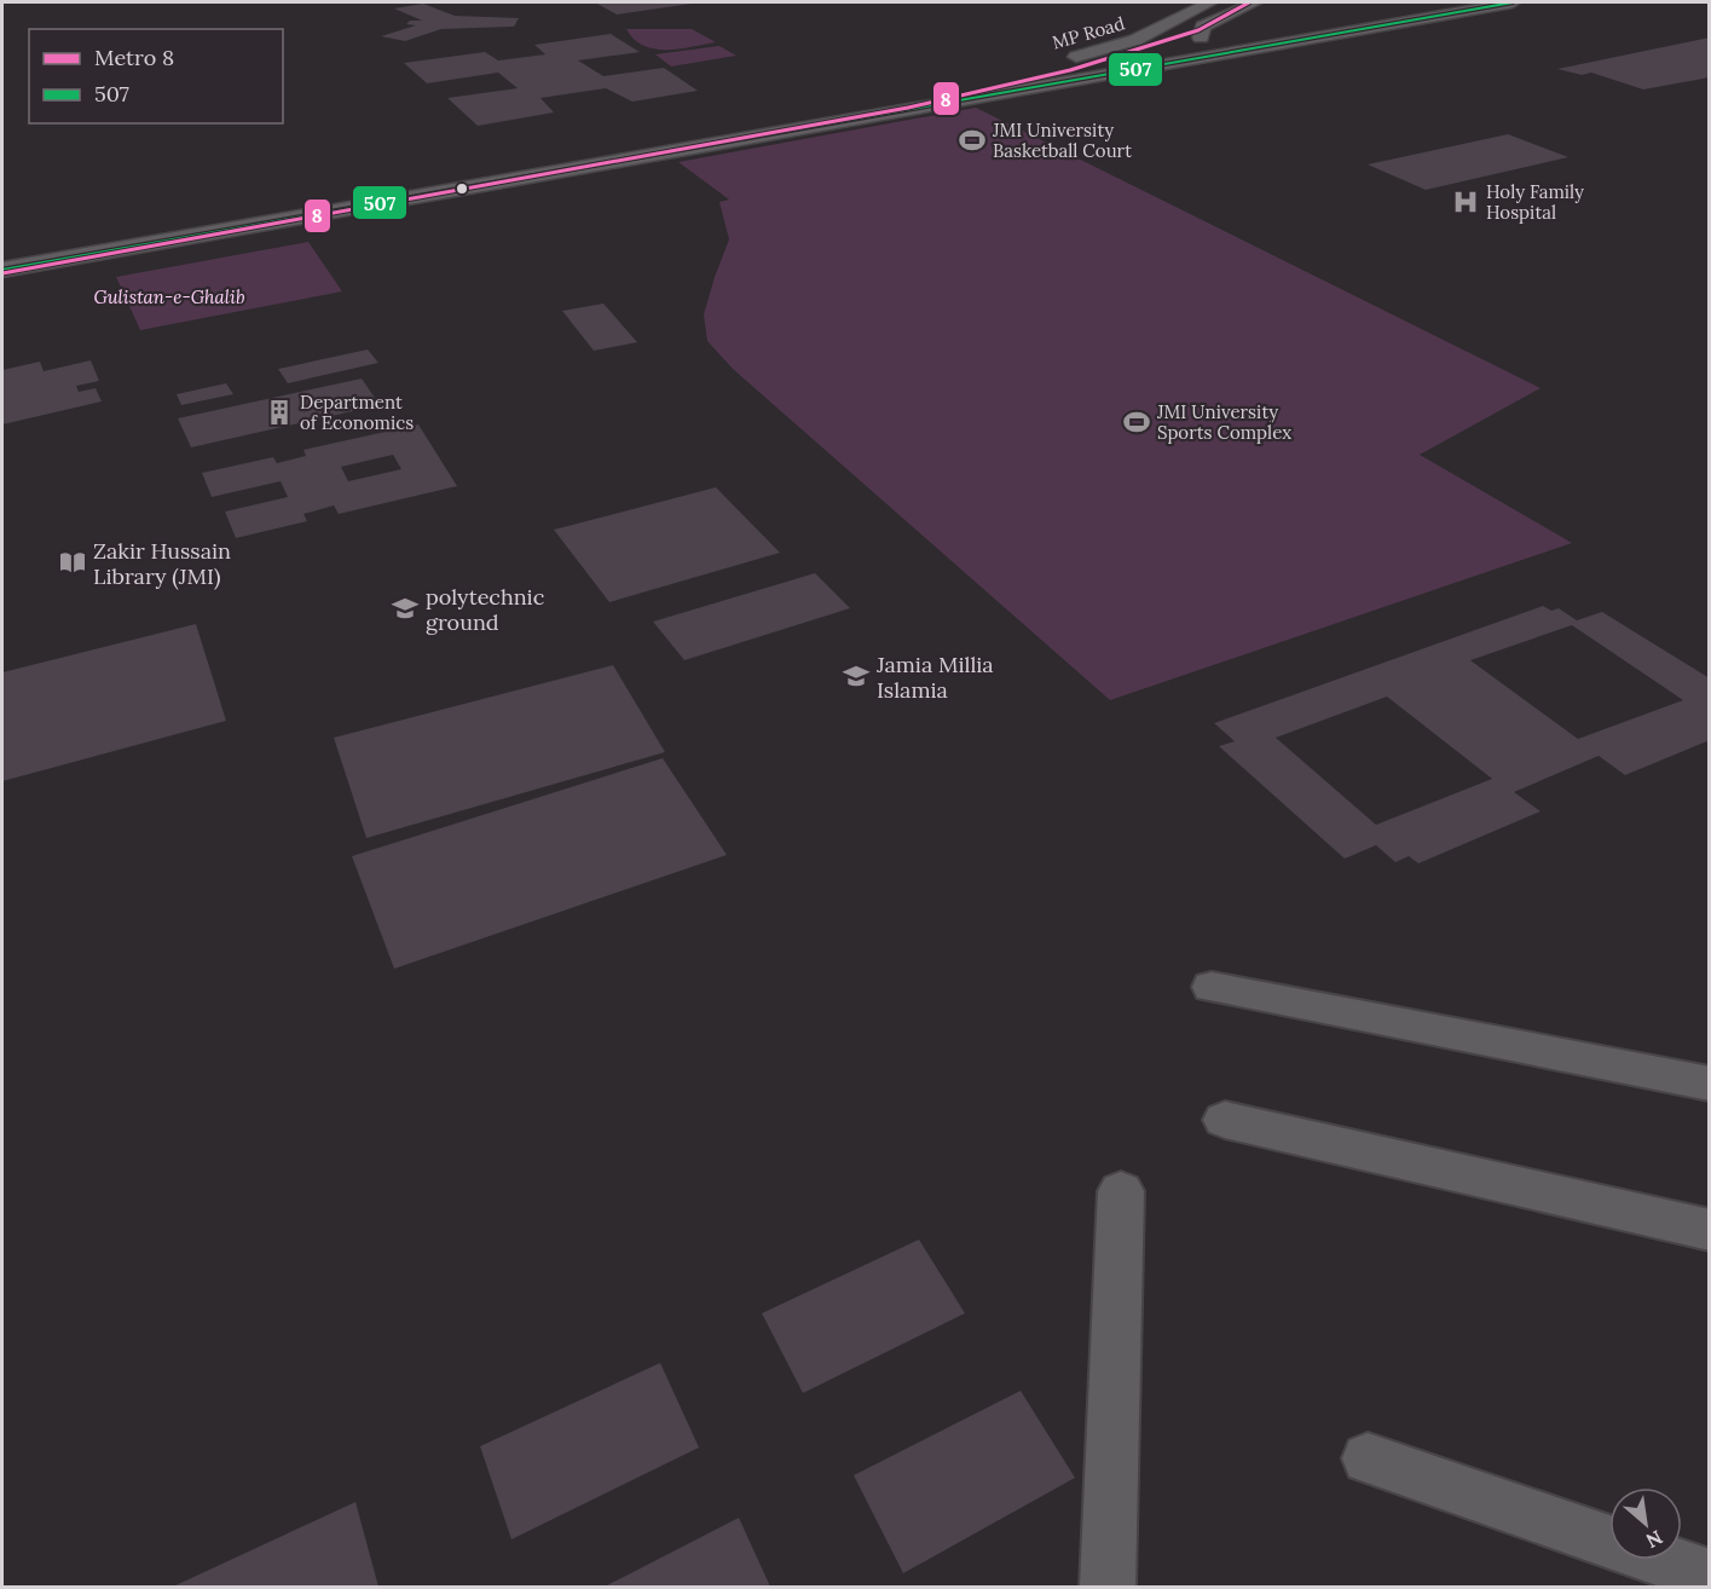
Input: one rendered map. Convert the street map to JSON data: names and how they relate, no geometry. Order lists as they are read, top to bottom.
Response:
{
  "streets": {
    "main road": ["MP Road"]
  },
  "parks": ["Gulistan-e-Ghalib"],
  "places": {
    "sports": ["JMI University Basketball Court", "JMI University Sports Complex"],
    "hospital": ["Holy Family Hospital"],
    "building": ["Department of Economics"],
    "library": ["Zakir Hussain Library (JMI)"],
    "school or university": ["polytechnic ground", "Jamia Millia Islamia"]
  },
  "lines": ["metro line 8", "transit line 507"],
  "legend": ["Metro 8", "507"],
  "north": "bottom right"
}
